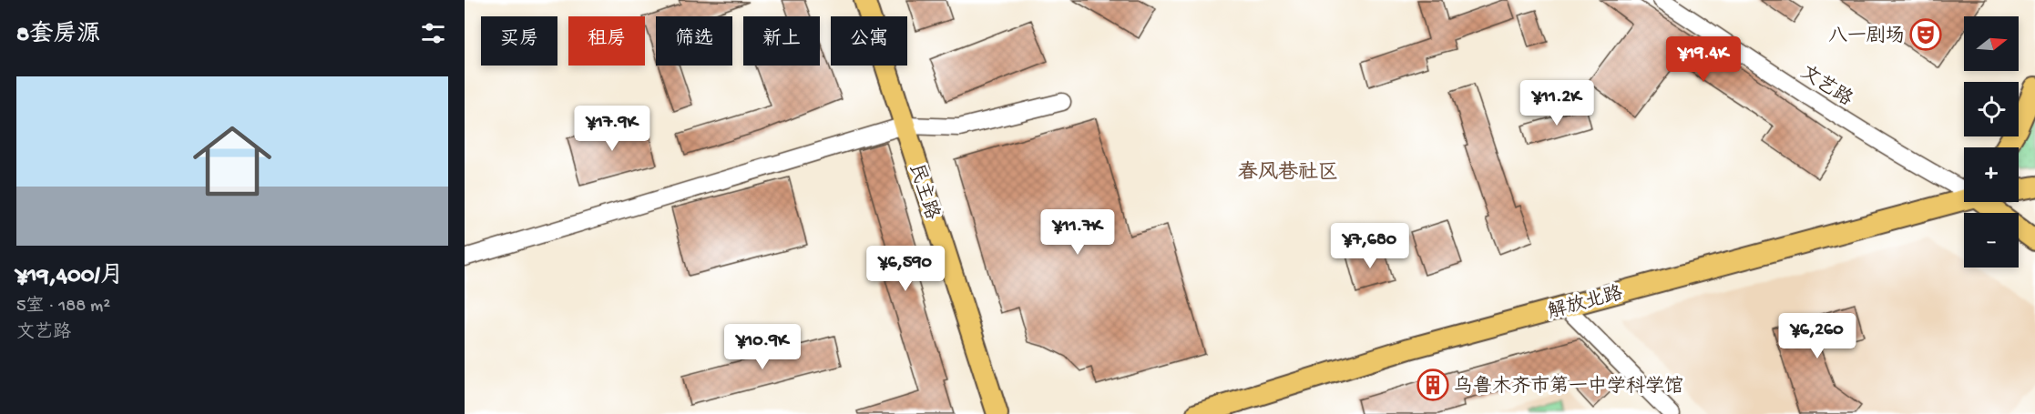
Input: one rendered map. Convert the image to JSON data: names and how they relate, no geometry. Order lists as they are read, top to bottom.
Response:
{
  "streets": {
    "main road": ["民主路", "解放北路"],
    "street": ["文艺路"]
  },
  "districts": ["春风巷社区"],
  "places": {
    "theatre": ["八一剧场"],
    "building": ["乌鲁木齐市第一中学科学馆"]
  },
  "north": "right",
  "page": {
    "heading": "8套房源",
    "map_buttons": ["+", "−"],
    "chip": [
      "买房",
      "租房",
      "筛选",
      "新上",
      "公寓"
    ],
    "price": [
      "¥19.4K",
      "¥11.2K",
      "¥17.9K",
      "¥11.7K",
      "¥7,680",
      "¥6,590",
      "¥6,260",
      "¥10.9K"
    ],
    "list": [
      {
        "name": "¥19,400/月",
        "note": "5室 · 188 m² · 文艺路"
      }
    ]
  }
}
